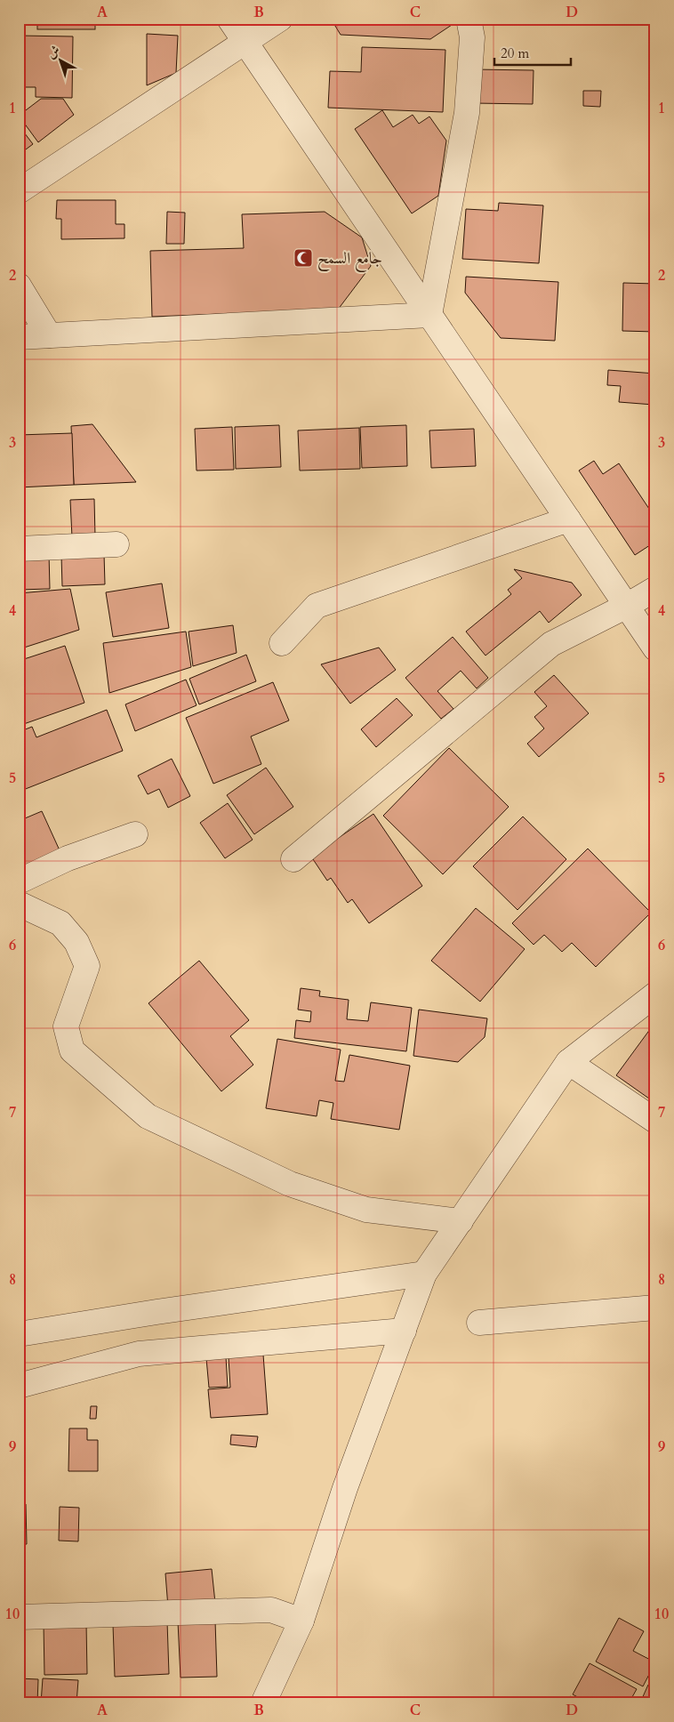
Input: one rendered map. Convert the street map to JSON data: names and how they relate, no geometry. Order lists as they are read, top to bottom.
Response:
{
  "places": {
    "mosque": ["جامع السمح"]
  },
  "scale_bar": "20 m",
  "north": "top left",
  "grid": {
    "columns": [
      "A",
      "B",
      "C",
      "D"
    ],
    "rows": [
      "1",
      "2",
      "3",
      "4",
      "5",
      "6",
      "7",
      "8",
      "9",
      "10"
    ]
  }
}
